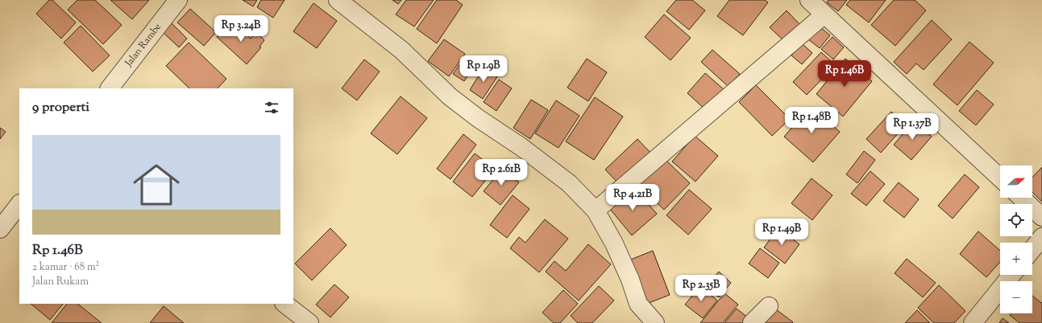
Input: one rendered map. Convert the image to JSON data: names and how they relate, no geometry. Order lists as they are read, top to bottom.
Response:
{
  "streets": {
    "street": ["Jalan Rambe"]
  },
  "north": "right",
  "page": {
    "price": [
      "Rp 3.24B",
      "Rp 1.9B",
      "Rp 1.46B",
      "Rp 1.48B",
      "Rp 1.37B",
      "Rp 2.61B",
      "Rp 4.21B",
      "Rp 1.49B",
      "Rp 2.35B"
    ],
    "heading": "9 properti",
    "list": [
      {
        "name": "Rp 1.46B",
        "note": "2 kamar · 68 m² · Jalan Rukam"
      }
    ],
    "map_buttons": ["+", "−"]
  }
}
